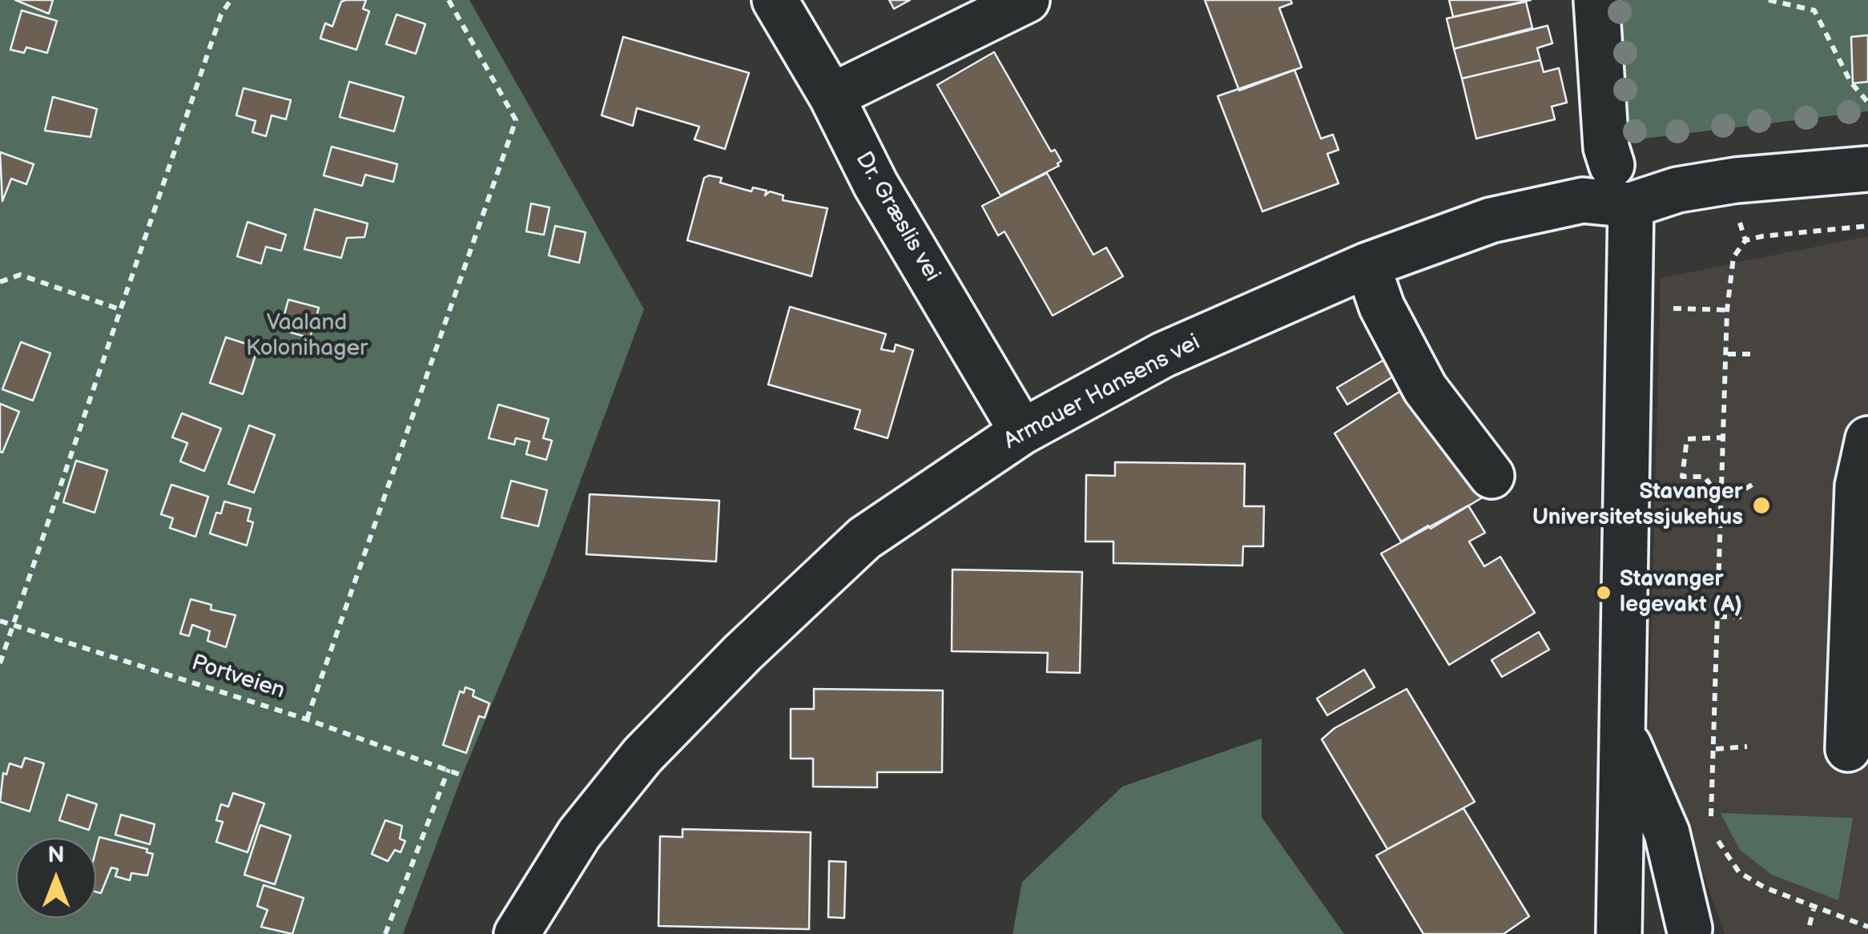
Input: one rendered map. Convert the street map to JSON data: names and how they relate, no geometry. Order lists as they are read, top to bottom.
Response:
{
  "streets": {
    "street": ["Dr. Græslis vei", "Armauer Hansens vei"],
    "path": ["Portveien"]
  },
  "crossings": [
    ["Dr. Græslis vei", "Armauer Hansens vei"]
  ],
  "parks": ["Vaaland Kolonihager"],
  "places": ["Stavanger Universitetssjukehus", "Stavanger legevakt (A)"],
  "north": "top"
}
